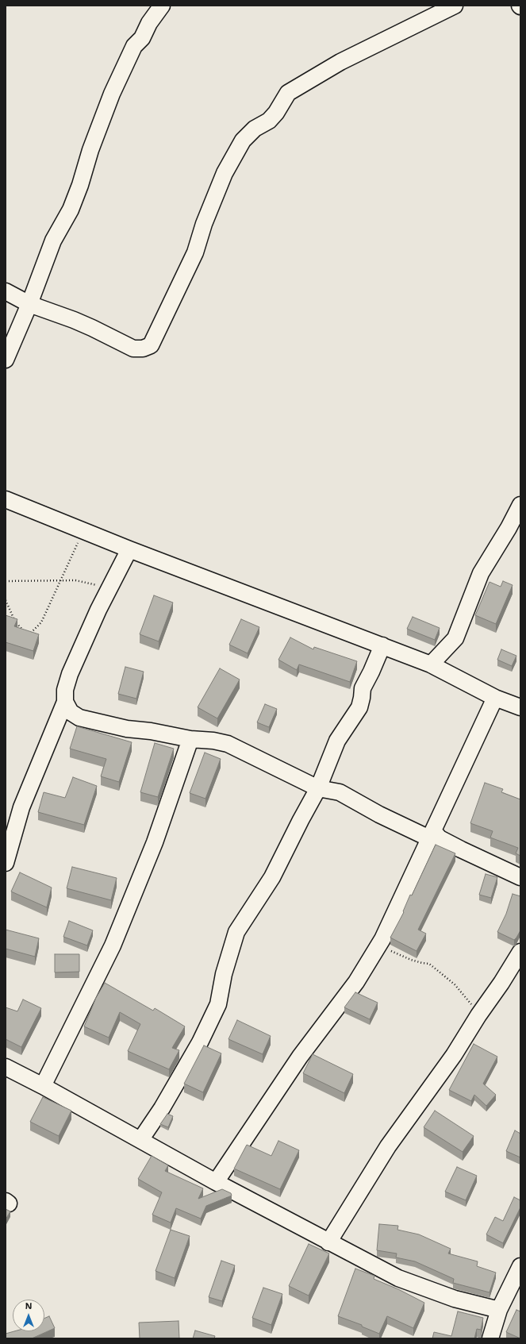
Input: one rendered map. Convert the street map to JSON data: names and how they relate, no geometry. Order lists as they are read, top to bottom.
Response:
{
  "north": "top"
}
